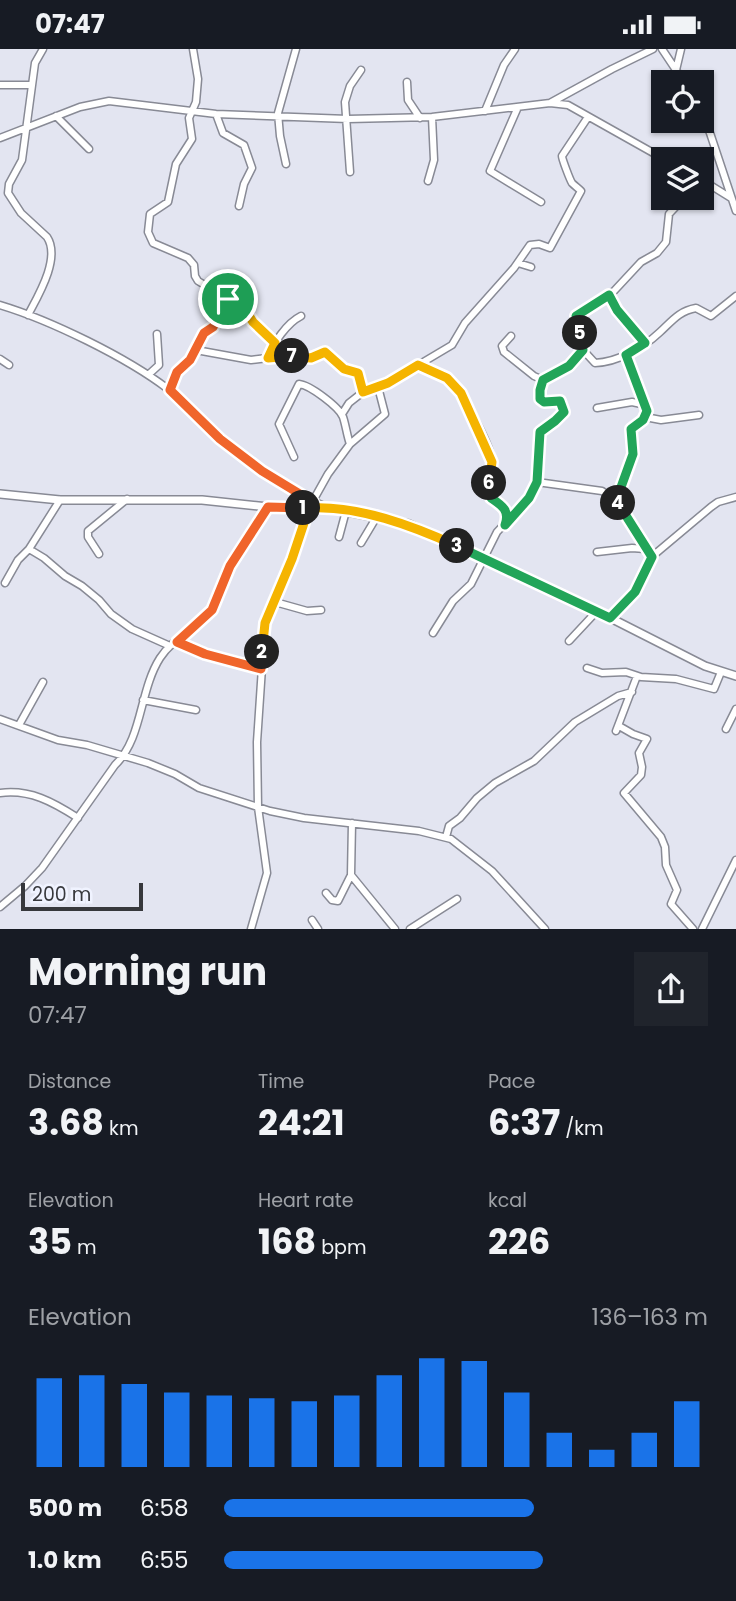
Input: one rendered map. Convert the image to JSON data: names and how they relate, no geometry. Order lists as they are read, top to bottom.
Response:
{
  "scale_bar": "200 m",
  "page": {
    "status": "07:47",
    "pins": [
      "5",
      "7",
      "6",
      "4",
      "1",
      "3",
      "2"
    ],
    "scale": "200 m",
    "heading": ["Morning run", "07:47"],
    "stats": [
      ["Distance", "3.68 km"],
      ["Time", "24:21"],
      ["Pace", "6:37 /km"],
      ["Elevation", "35 m"],
      ["Heart rate", "168 bpm"],
      ["kcal", "226"]
    ],
    "chart": ["Elevation", "136–163 m"],
    "list": [
      {
        "name": "500 m",
        "note": "6:58"
      },
      {
        "name": "1.0 km",
        "note": "6:55"
      }
    ]
  }
}
